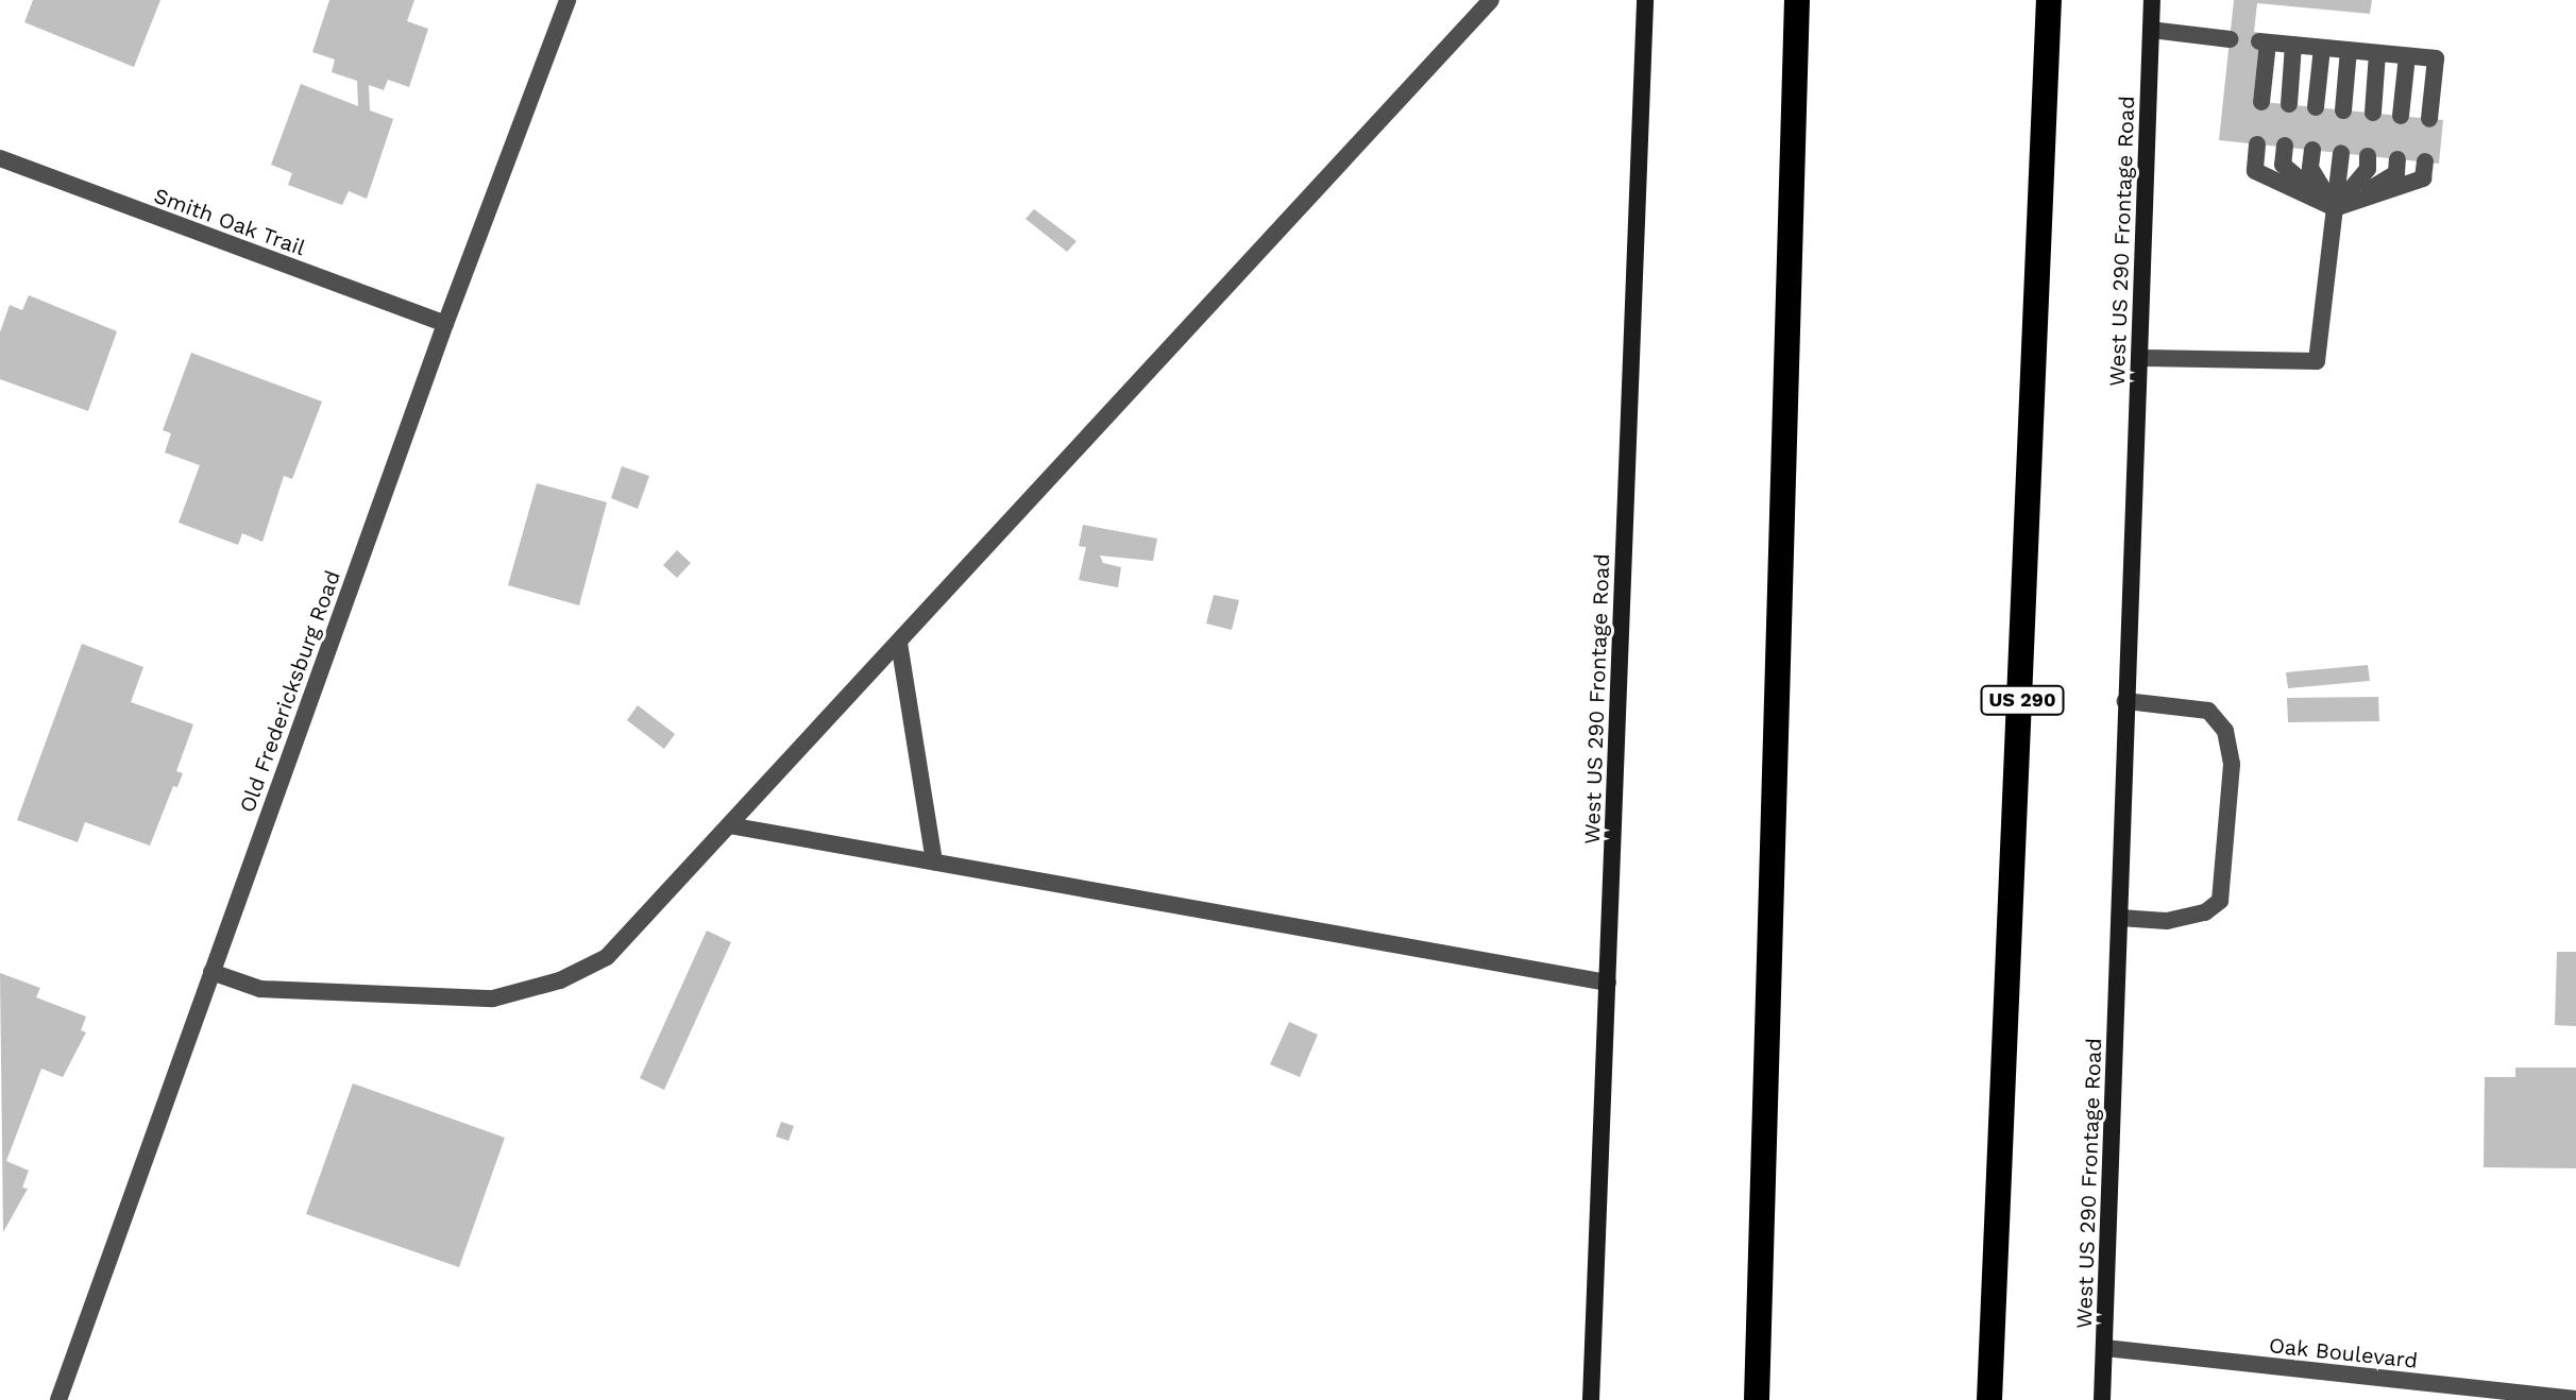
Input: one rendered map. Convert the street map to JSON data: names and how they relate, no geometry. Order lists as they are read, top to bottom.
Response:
{
  "streets": {
    "highway": ["US 290"],
    "main road": ["West US 290 Frontage Road"],
    "street": ["Smith Oak Trail", "Old Fredericksburg Road", "Oak Boulevard"]
  },
  "crossings": [
    ["Smith Oak Trail", "Old Fredericksburg Road"],
    ["West US 290 Frontage Road", "Oak Boulevard"]
  ]
}
